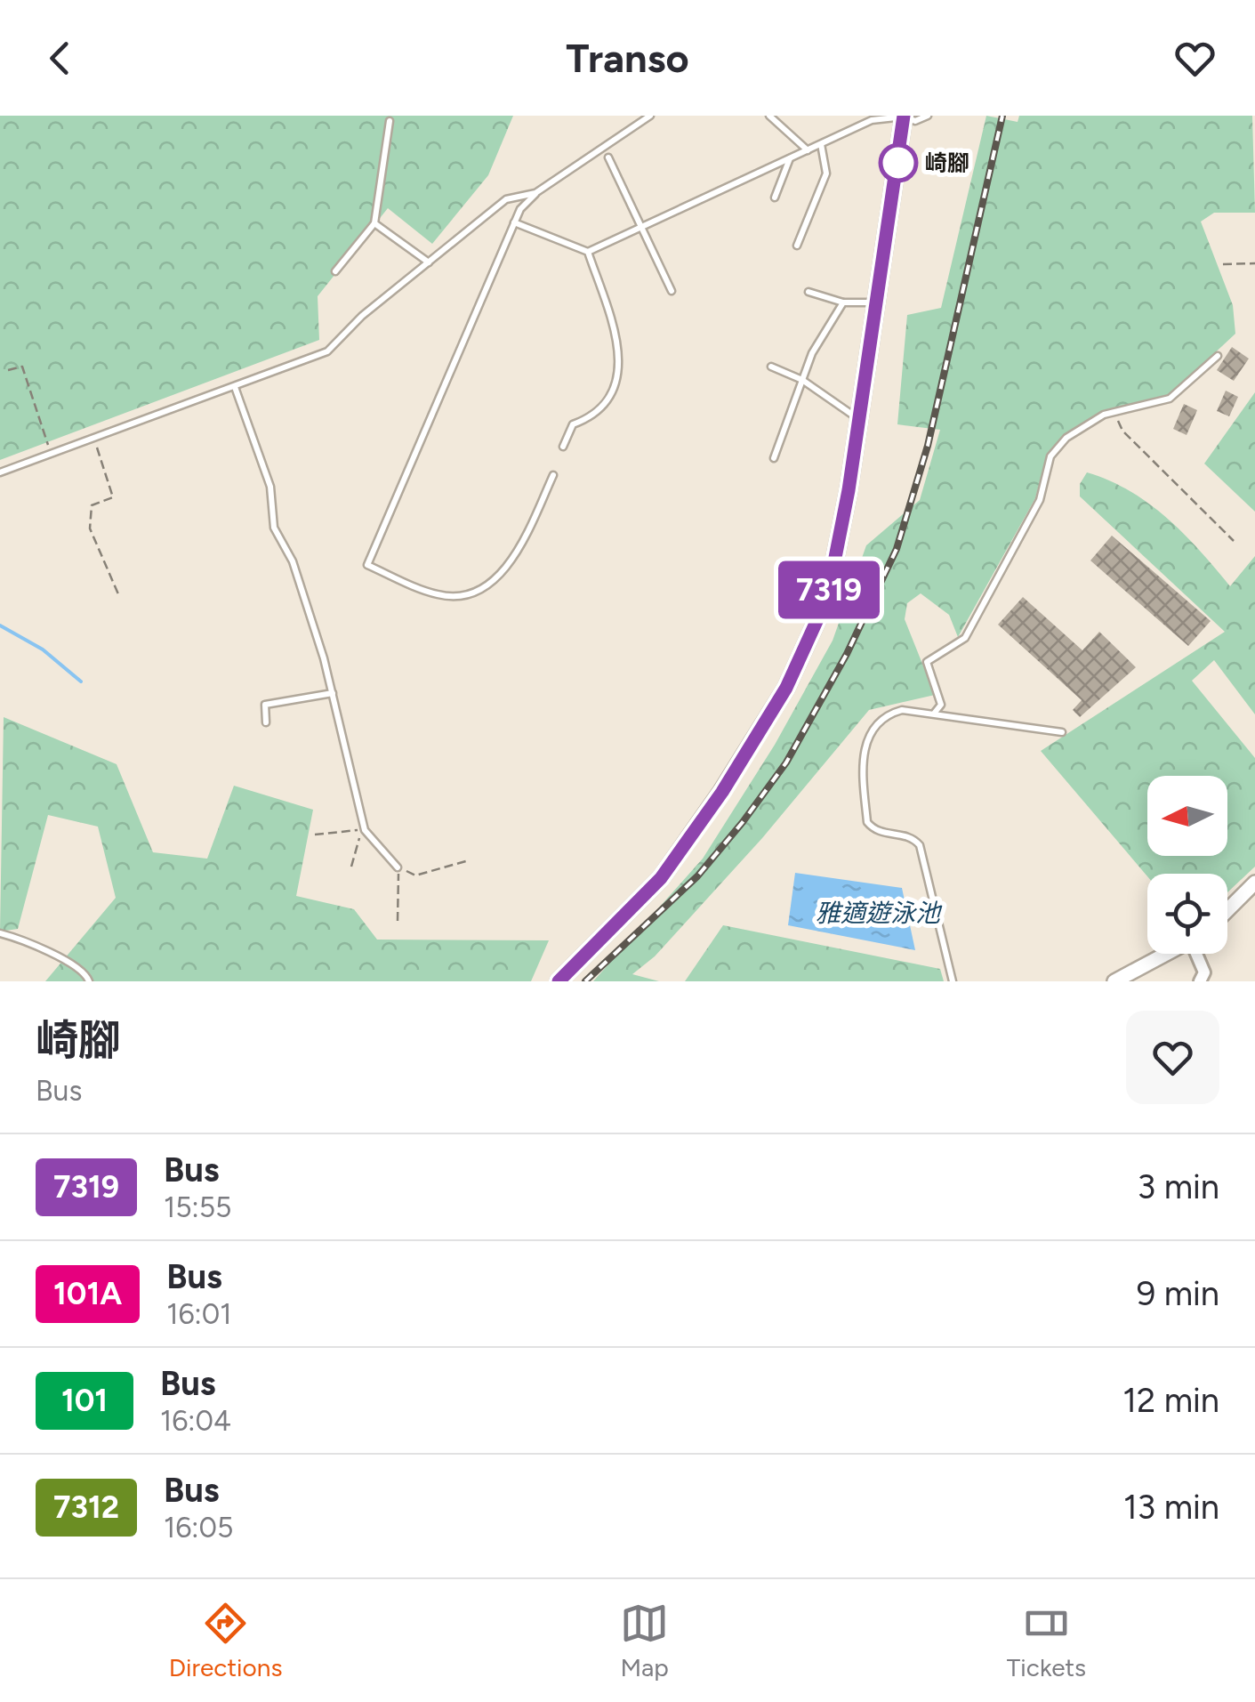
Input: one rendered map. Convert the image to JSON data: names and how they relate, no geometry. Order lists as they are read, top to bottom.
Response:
{
  "water": ["雅適遊泳池"],
  "places": ["崎腳"],
  "lines": ["bus line 7319"],
  "north": "left",
  "page": {
    "header": "Transo",
    "on_map": "7319",
    "heading": ["崎腳", "Bus"],
    "list": [
      {
        "mark": "7319",
        "name": "Bus",
        "note": "15:55",
        "value": "3 min"
      },
      {
        "mark": "101A",
        "name": "Bus",
        "note": "16:01",
        "value": "9 min"
      },
      {
        "mark": "101",
        "name": "Bus",
        "note": "16:04",
        "value": "12 min"
      },
      {
        "mark": "7312",
        "name": "Bus",
        "note": "16:05",
        "value": "13 min"
      }
    ],
    "tabs": ["Directions", "Map", "Tickets"]
  }
}
